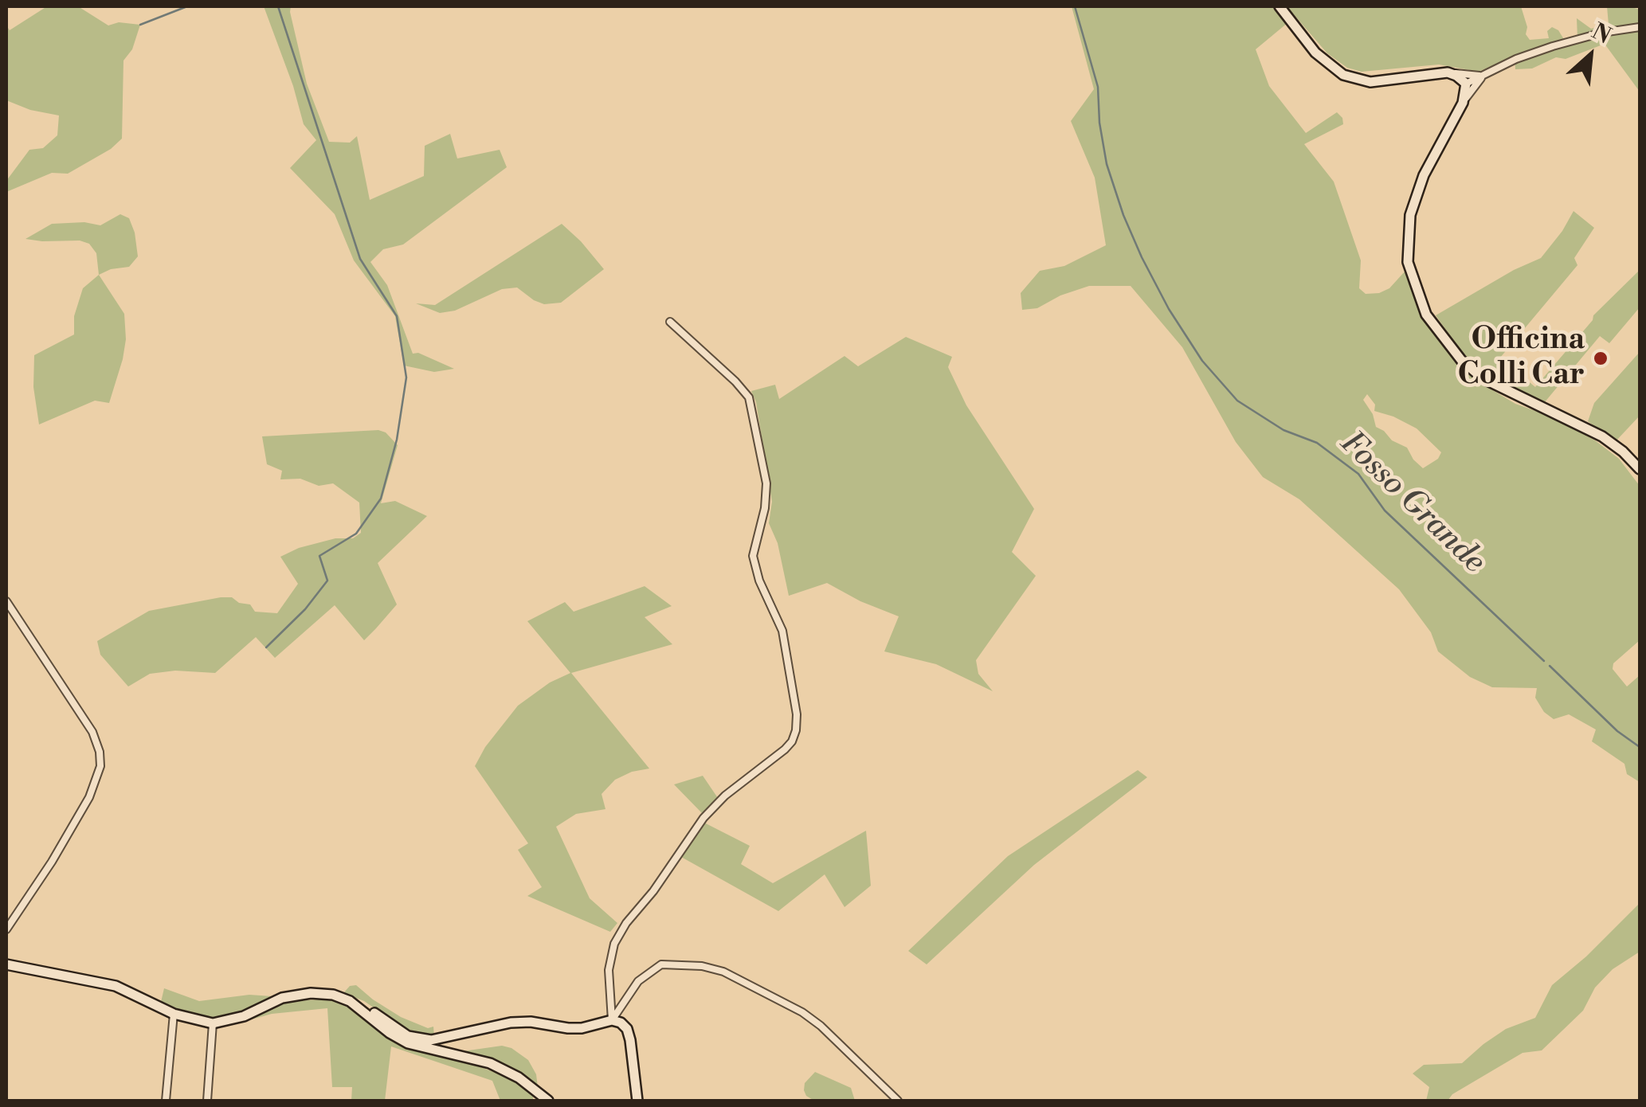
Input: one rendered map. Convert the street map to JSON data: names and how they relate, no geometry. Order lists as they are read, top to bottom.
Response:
{
  "water": ["Fosso Grande"],
  "places": ["Officina Colli Car"],
  "north": "top right"
}
